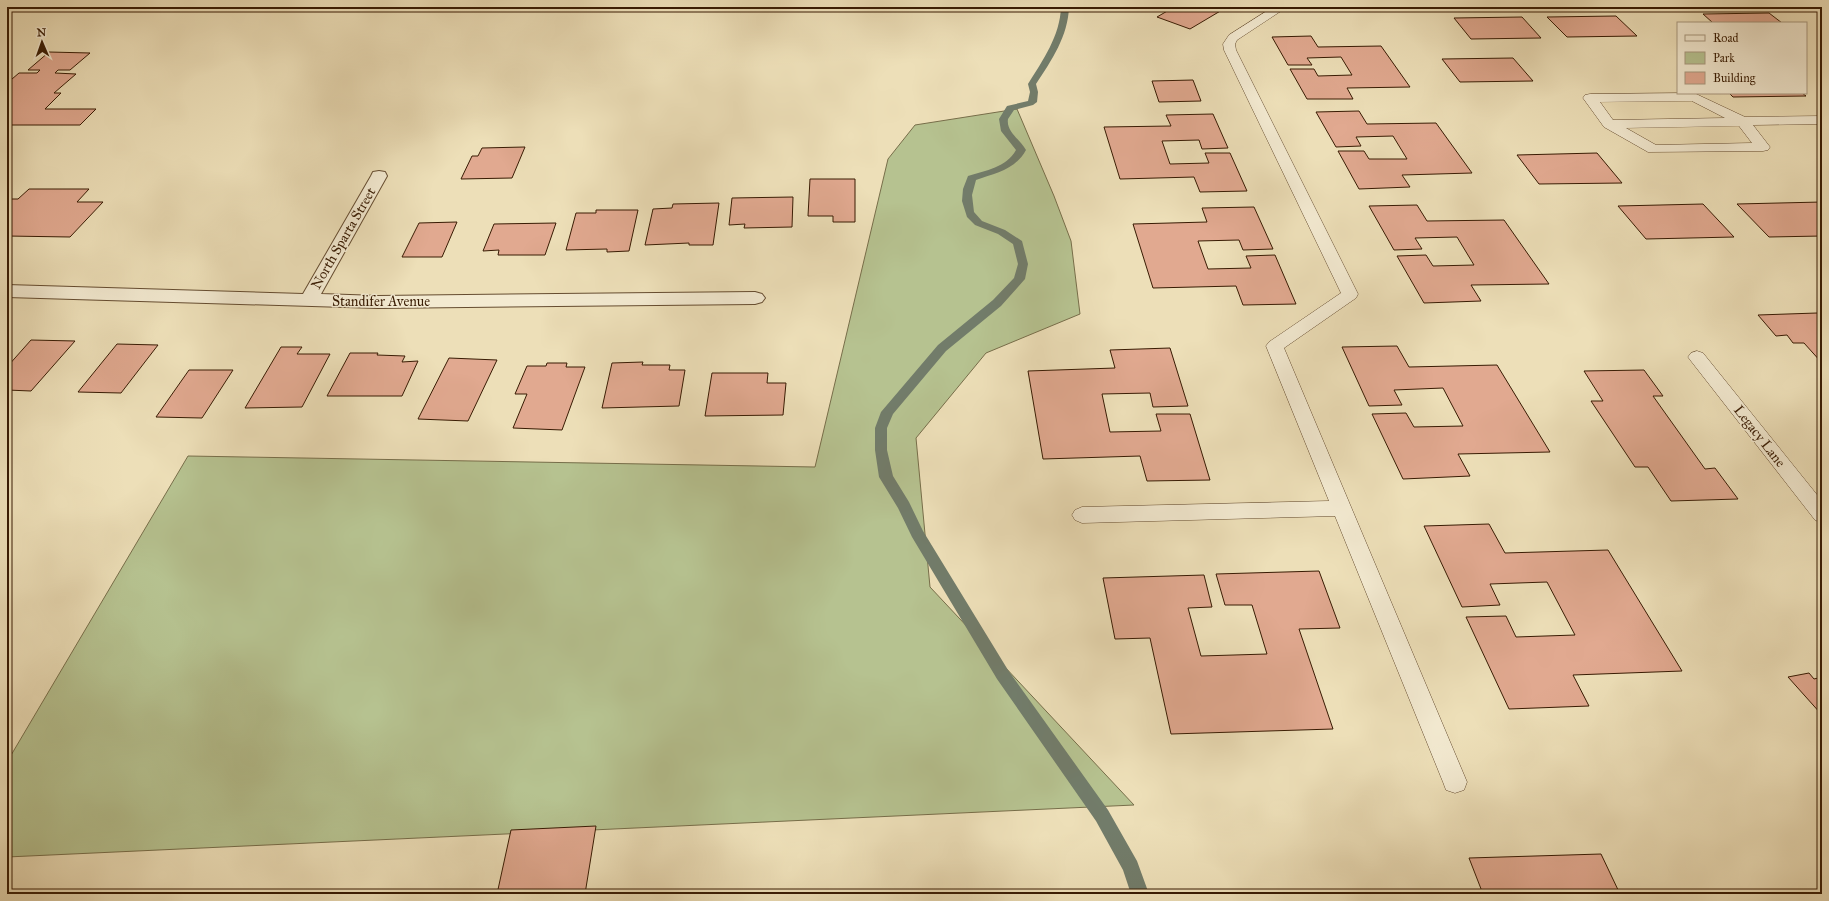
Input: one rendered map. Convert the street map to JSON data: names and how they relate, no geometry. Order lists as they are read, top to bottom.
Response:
{
  "streets": {
    "street": ["North Sparta Street", "Standifer Avenue"],
    "lane": ["Legacy Lane"]
  },
  "crossings": [
    ["North Sparta Street", "Standifer Avenue"]
  ],
  "legend": ["Road", "Park", "Building"],
  "north": "top"
}
